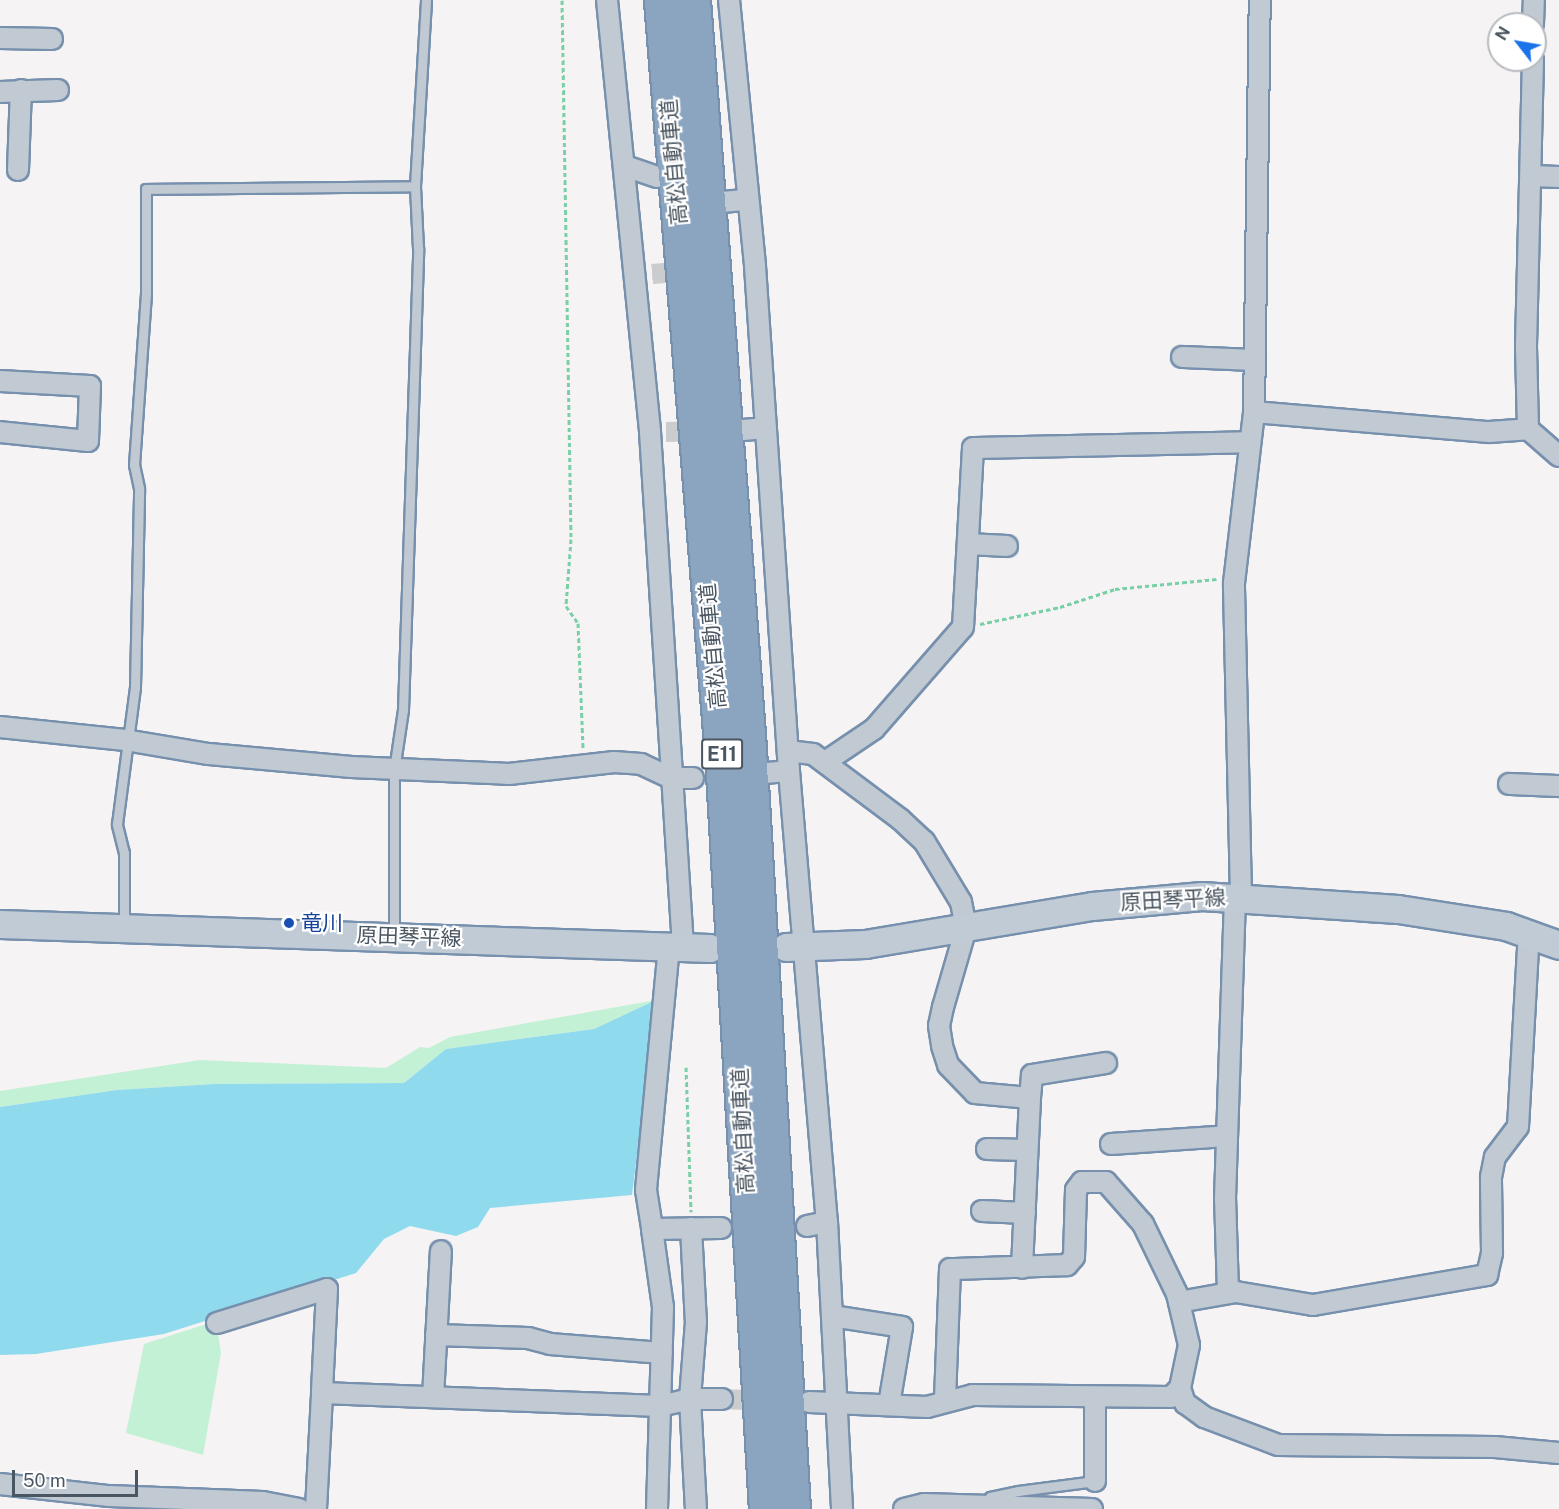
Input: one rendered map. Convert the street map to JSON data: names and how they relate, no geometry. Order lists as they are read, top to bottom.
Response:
{
  "streets": {
    "highway": ["高松自動車道", "E11"],
    "main road": ["原田琴平線"]
  },
  "places": ["竜川"],
  "scale_bar": "50 m",
  "north": "top left"
}
